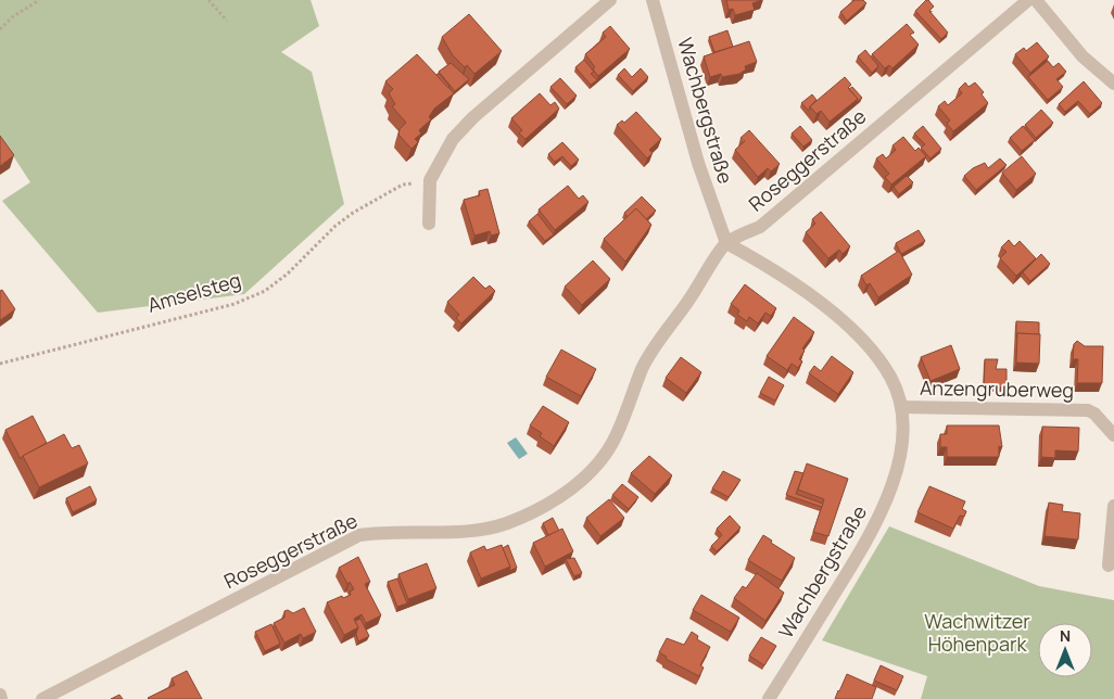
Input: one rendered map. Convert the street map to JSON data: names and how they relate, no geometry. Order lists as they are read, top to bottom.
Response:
{
  "streets": {
    "street": ["Wachbergstraße", "Roseggerstraße", "Anzengruberweg"],
    "path": ["Amselsteg"]
  },
  "crossings": [
    ["Wachbergstraße", "Roseggerstraße"],
    ["Wachbergstraße", "Anzengruberweg"]
  ],
  "parks": ["Wachwitzer Höhenpark"],
  "north": "top"
}
